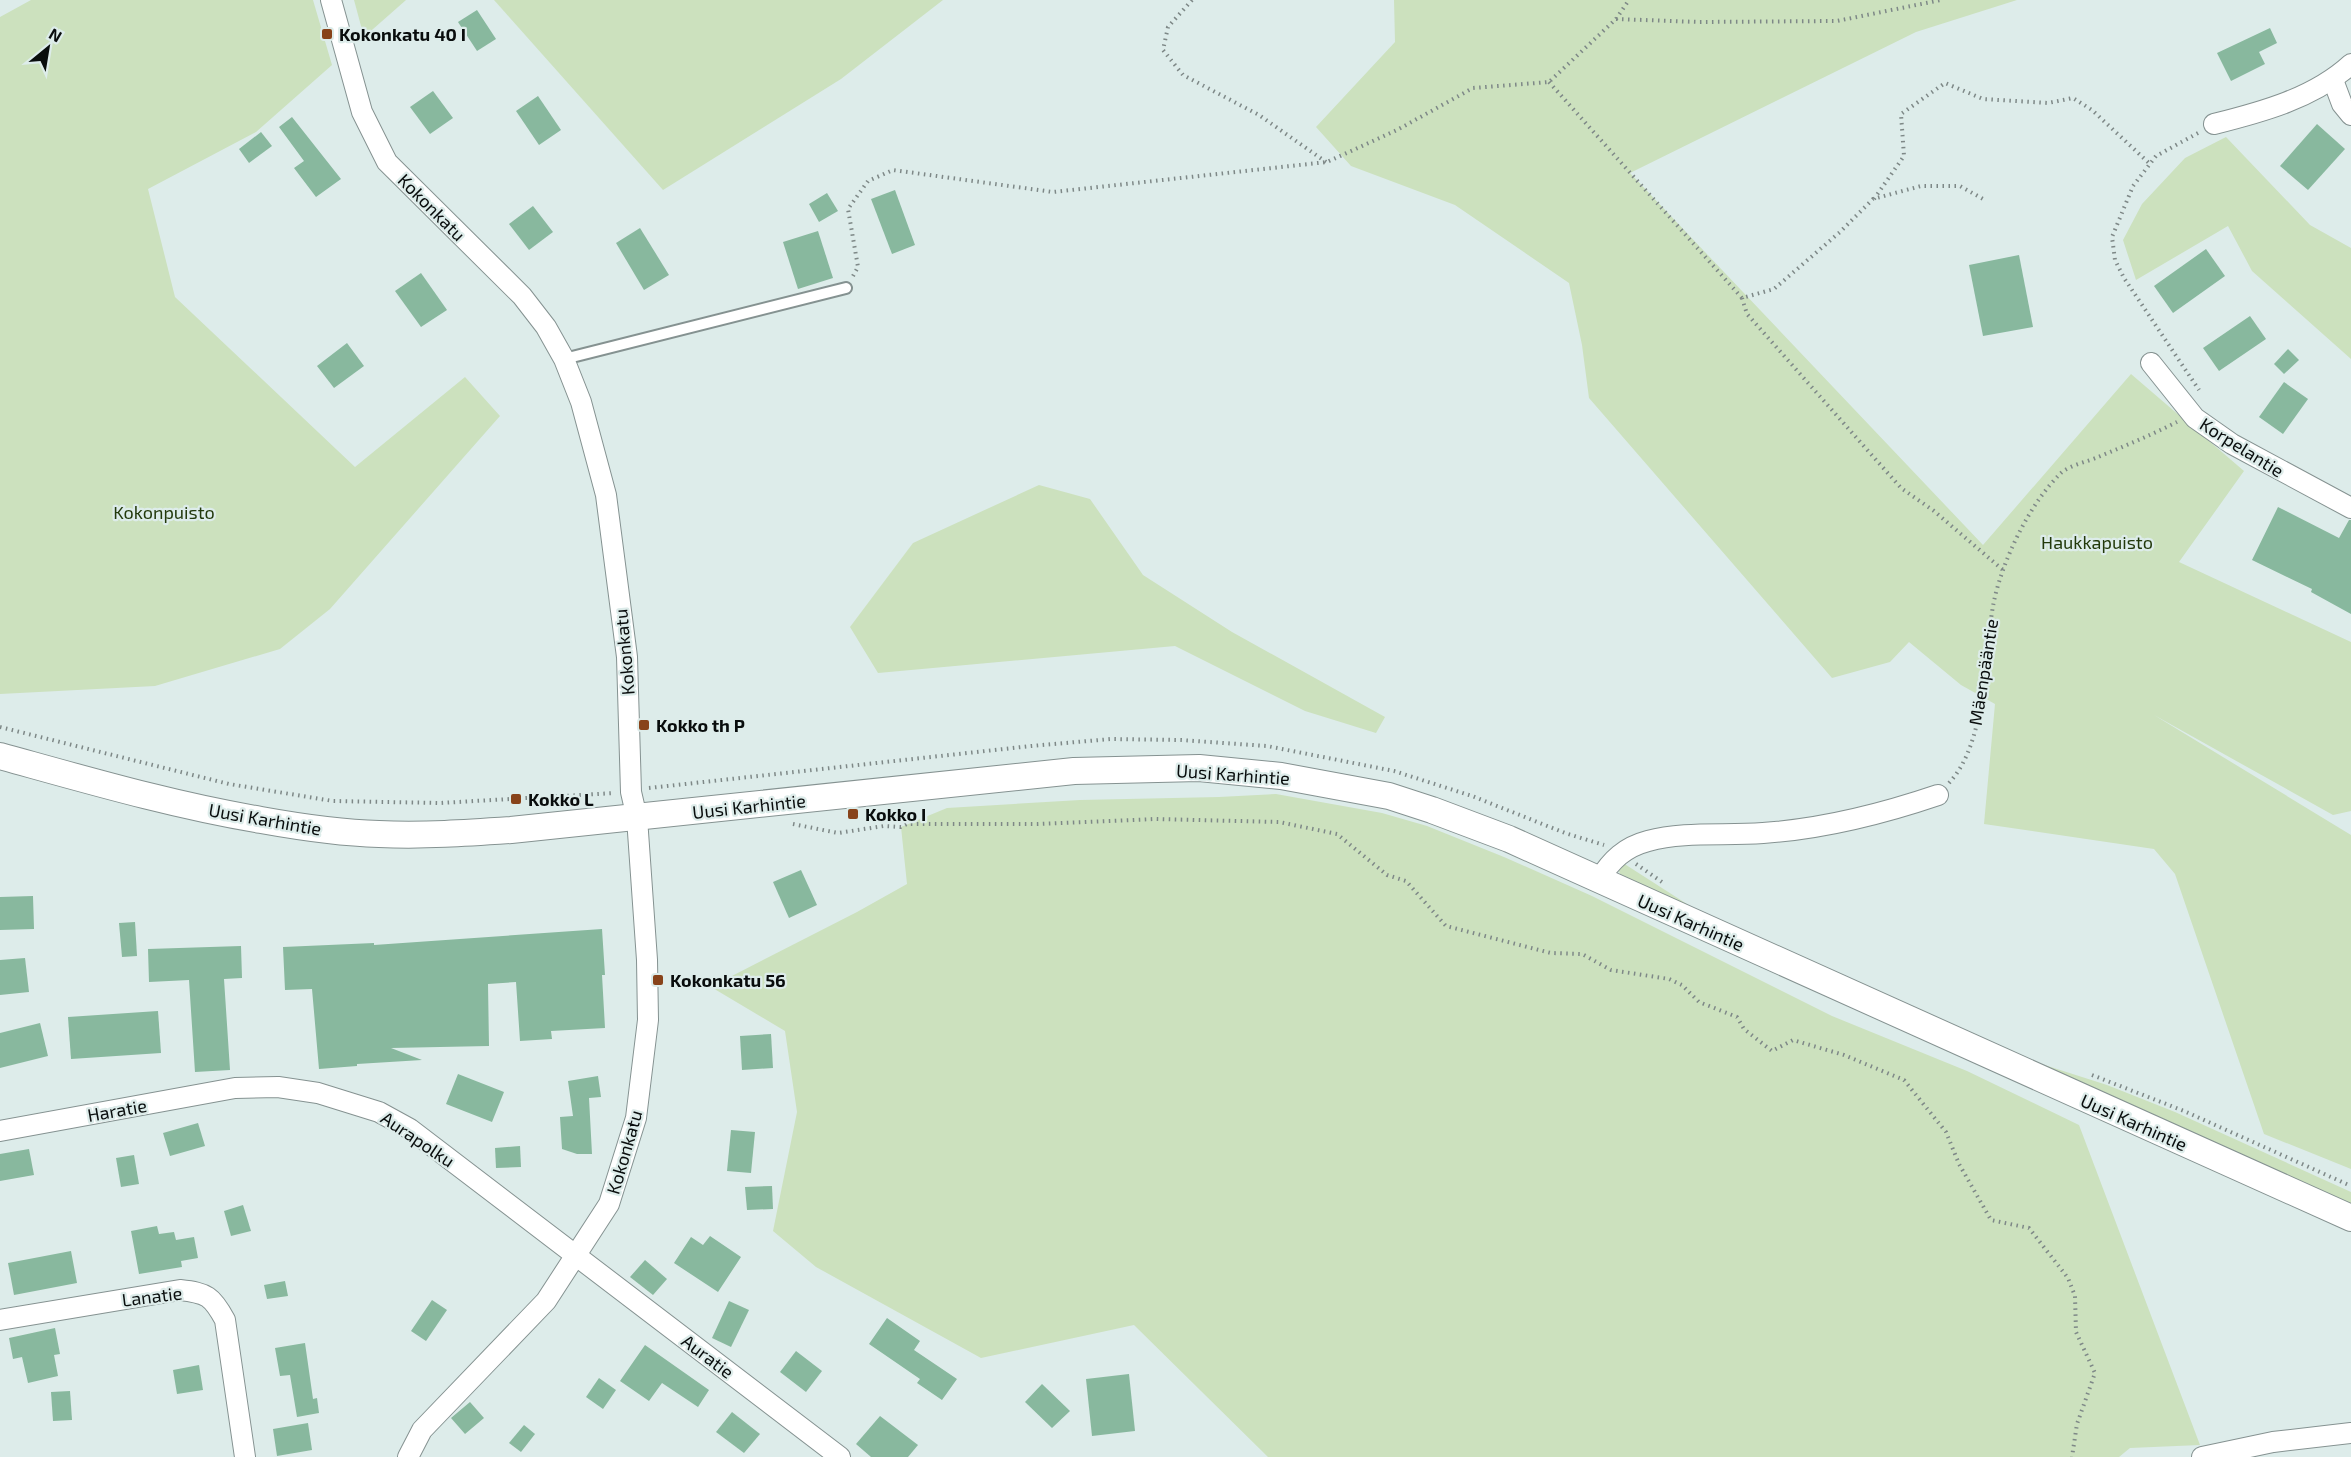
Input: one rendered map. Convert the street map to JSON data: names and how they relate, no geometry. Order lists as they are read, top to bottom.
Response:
{
  "streets": {
    "street": [
      "Kokonkatu",
      "Korpelantie",
      "Uusi Karhintie",
      "Haratie",
      "Aurapolku",
      "Lanatie",
      "Auratie"
    ],
    "path": ["Mäenpääntie"]
  },
  "crossings": [
    ["Kokonkatu", "Uusi Karhintie"],
    ["Kokonkatu", "Aurapolku"],
    ["Kokonkatu", "Auratie"],
    ["Haratie", "Aurapolku"],
    ["Aurapolku", "Auratie"]
  ],
  "parks": ["Kokonpuisto", "Haukkapuisto"],
  "places": {
    "transit": [
      "Kokonkatu 40 I",
      "Kokko th P",
      "Kokko L",
      "Kokko I",
      "Kokonkatu 56"
    ]
  },
  "north": "top right"
}
